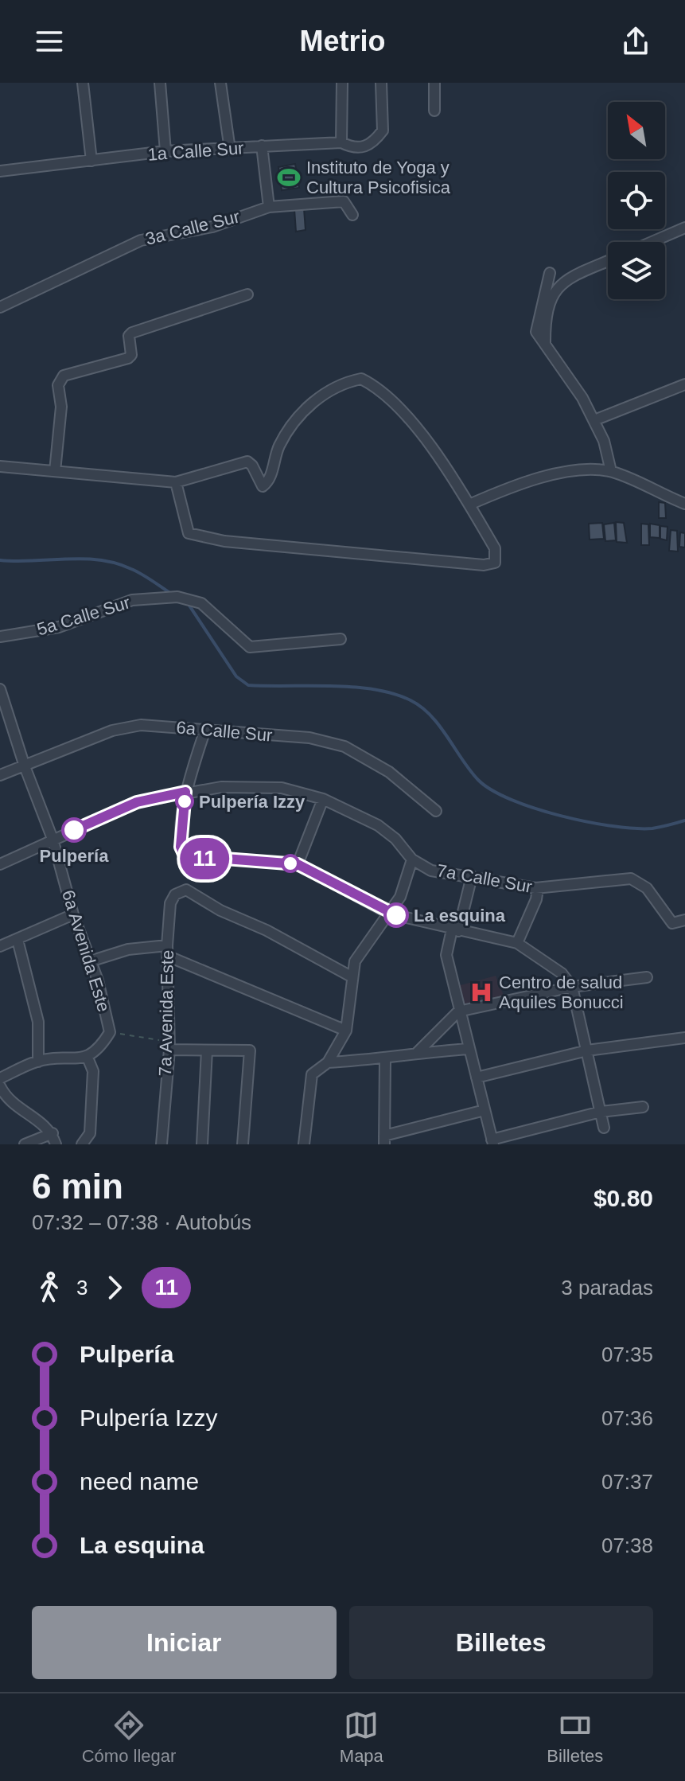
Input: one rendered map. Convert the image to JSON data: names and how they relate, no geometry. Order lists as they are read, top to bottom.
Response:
{
  "streets": {
    "street": [
      "1a Calle Sur",
      "3a Calle Sur",
      "5a Calle Sur",
      "6a Calle Sur",
      "7a Calle Sur",
      "6a Avenida Este",
      "7a Avenida Este"
    ]
  },
  "crossings": [
    ["6a Calle Sur", "6a Avenida Este"],
    ["7a Calle Sur", "6a Avenida Este"]
  ],
  "places": {
    "sports": ["Instituto de Yoga y Cultura Psicofisica"],
    "other": ["Pulpería Izzy", "Pulpería", "La esquina"],
    "hospital": ["Centro de salud Aquiles Bonucci"]
  },
  "lines": ["bus line 11"],
  "north": "top left",
  "page": {
    "header": "Metrio",
    "on_map": "11",
    "heading": ["6 min", "07:32 – 07:38 · Autobús", "$0.80"],
    "legs": ["3", "11", "3 paradas"],
    "list": [
      {
        "name": "Pulpería",
        "value": "07:35"
      },
      {
        "name": "Pulpería Izzy",
        "value": "07:36"
      },
      {
        "name": "need name",
        "value": "07:37"
      },
      {
        "name": "La esquina",
        "value": "07:38"
      }
    ],
    "buttons": ["Iniciar", "Billetes"],
    "tabs": ["Cómo llegar", "Mapa", "Billetes"]
  }
}
